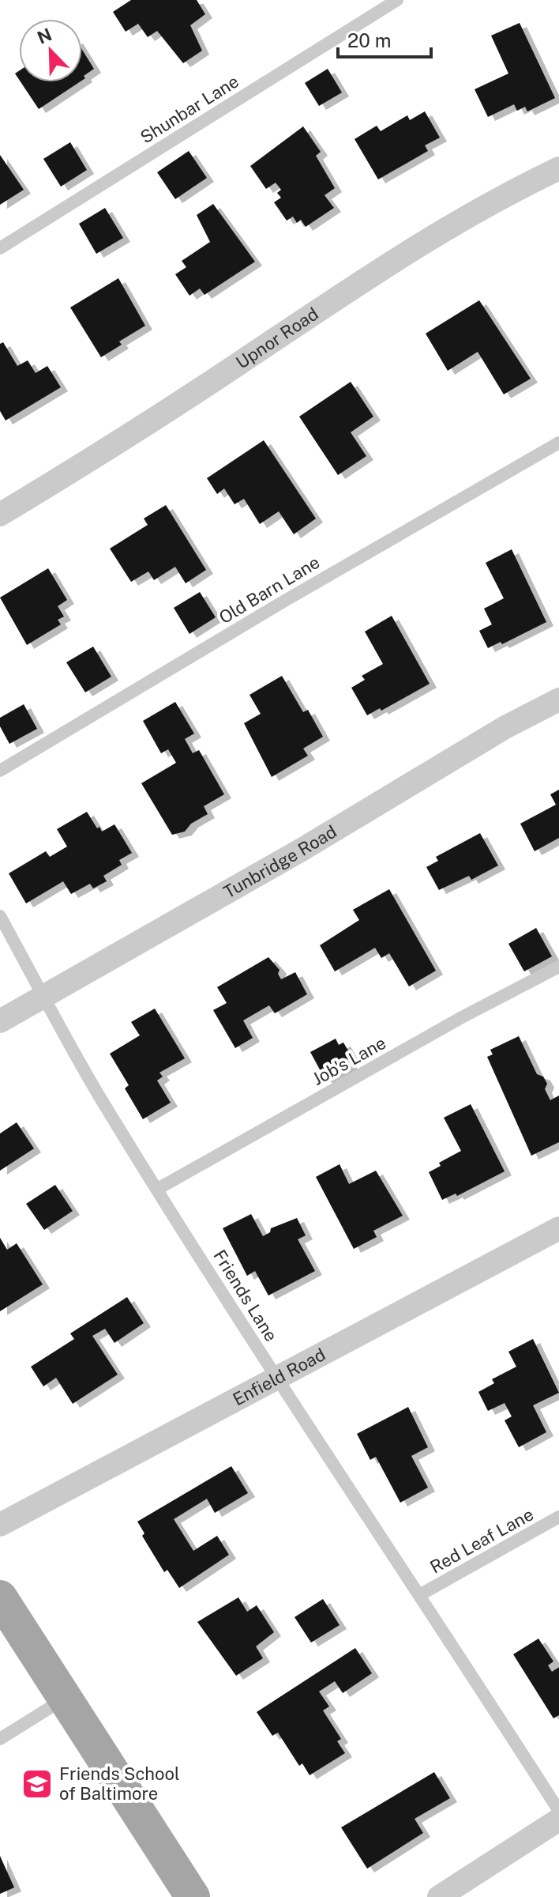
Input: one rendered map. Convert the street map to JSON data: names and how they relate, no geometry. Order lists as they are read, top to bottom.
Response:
{
  "streets": {
    "street": ["Upnor Road", "Tunbridge Road", "Enfield Road"],
    "lane": [
      "Shunbar Lane",
      "Old Barn Lane",
      "Job's Lane",
      "Friends Lane",
      "Red Leaf Lane"
    ]
  },
  "crossings": [
    ["Tunbridge Road", "Friends Lane"],
    ["Job's Lane", "Friends Lane"],
    ["Friends Lane", "Enfield Road"],
    ["Friends Lane", "Red Leaf Lane"]
  ],
  "places": {
    "school or university": ["Friends School of Baltimore"]
  },
  "scale_bar": "20 m",
  "north": "top left"
}
